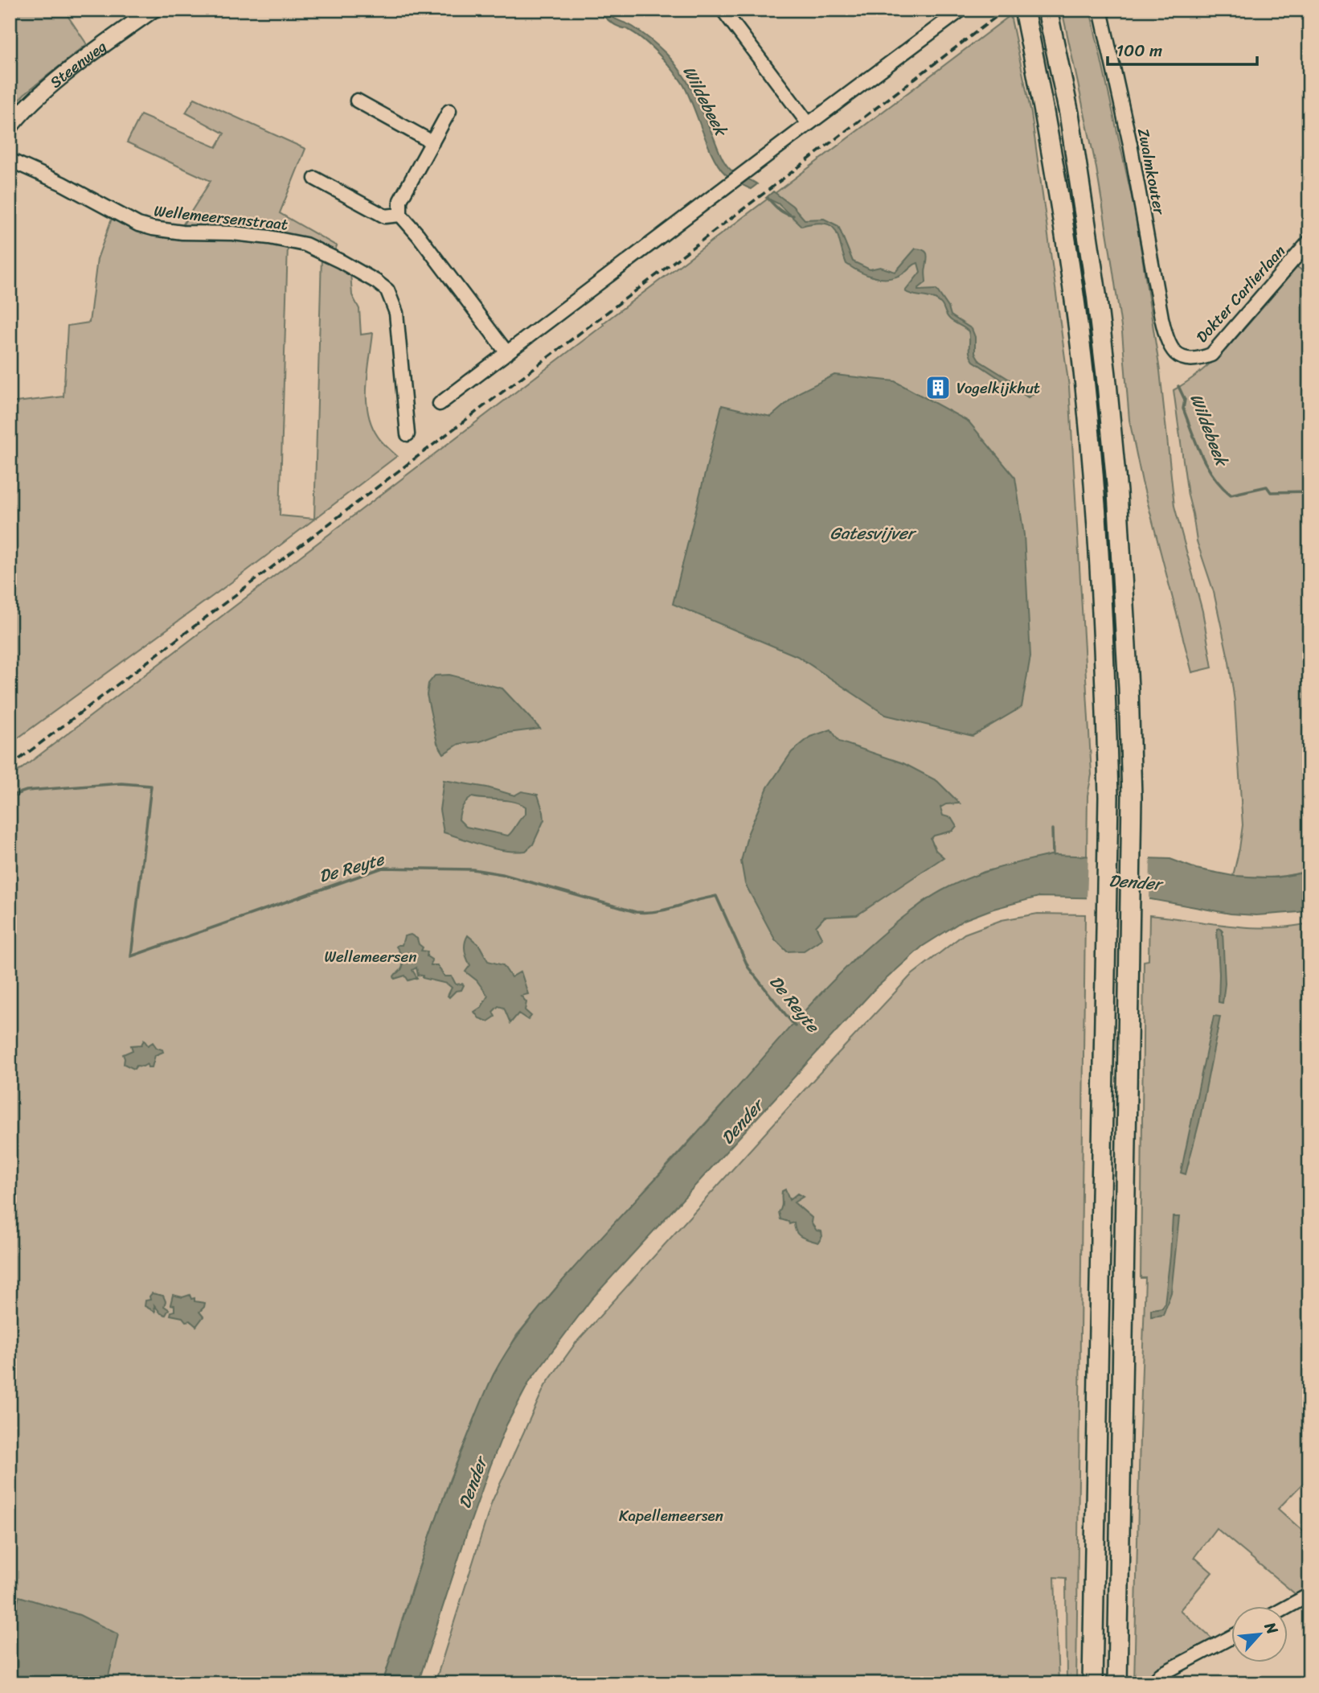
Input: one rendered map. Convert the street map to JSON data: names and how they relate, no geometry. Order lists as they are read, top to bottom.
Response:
{
  "streets": {
    "main road": ["Steenweg"],
    "street": ["Zwalmkouter", "Wellemeersenstraat", "Dokter Carlierlaan"]
  },
  "crossings": [
    ["Zwalmkouter", "Dokter Carlierlaan"]
  ],
  "water": [
    "Wildebeek",
    "Gatesvijver",
    "De Reyte",
    "Dender"
  ],
  "parks": ["Wellemeersen", "Kapellemeersen"],
  "places": {
    "building": ["Vogelkijkhut"]
  },
  "scale_bar": "100 m",
  "north": "top right"
}
